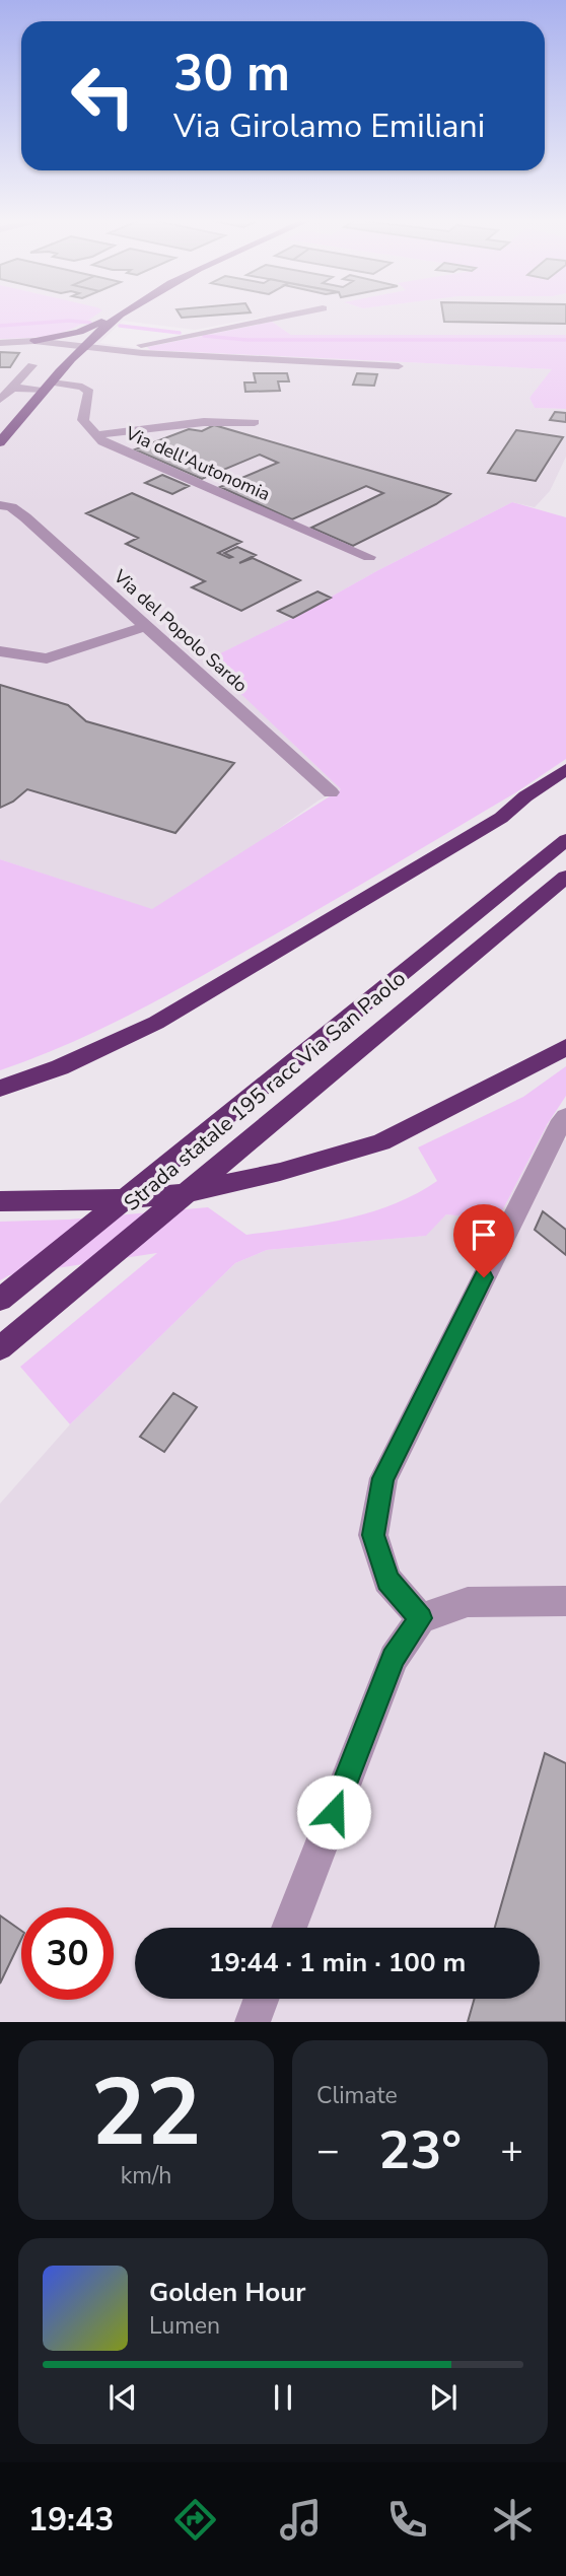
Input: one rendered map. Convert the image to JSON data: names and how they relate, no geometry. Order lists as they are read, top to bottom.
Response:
{
  "streets": {
    "highway": ["Strada statale 195 racc Via San Paolo"],
    "street": ["Via dell'Autonomia", "Via del Popolo Sardo"]
  },
  "page": {
    "turn": ["30 m", "Via Girolamo Emiliani"],
    "limit": "30",
    "trip": "19:44 · 1 min · 100 m",
    "tile": [
      ["22", "km/h"],
      "Climate"
    ],
    "heat": ["−", "23°", "+"],
    "song": ["Golden Hour", "Lumen"],
    "tabs": "19:43"
  }
}
